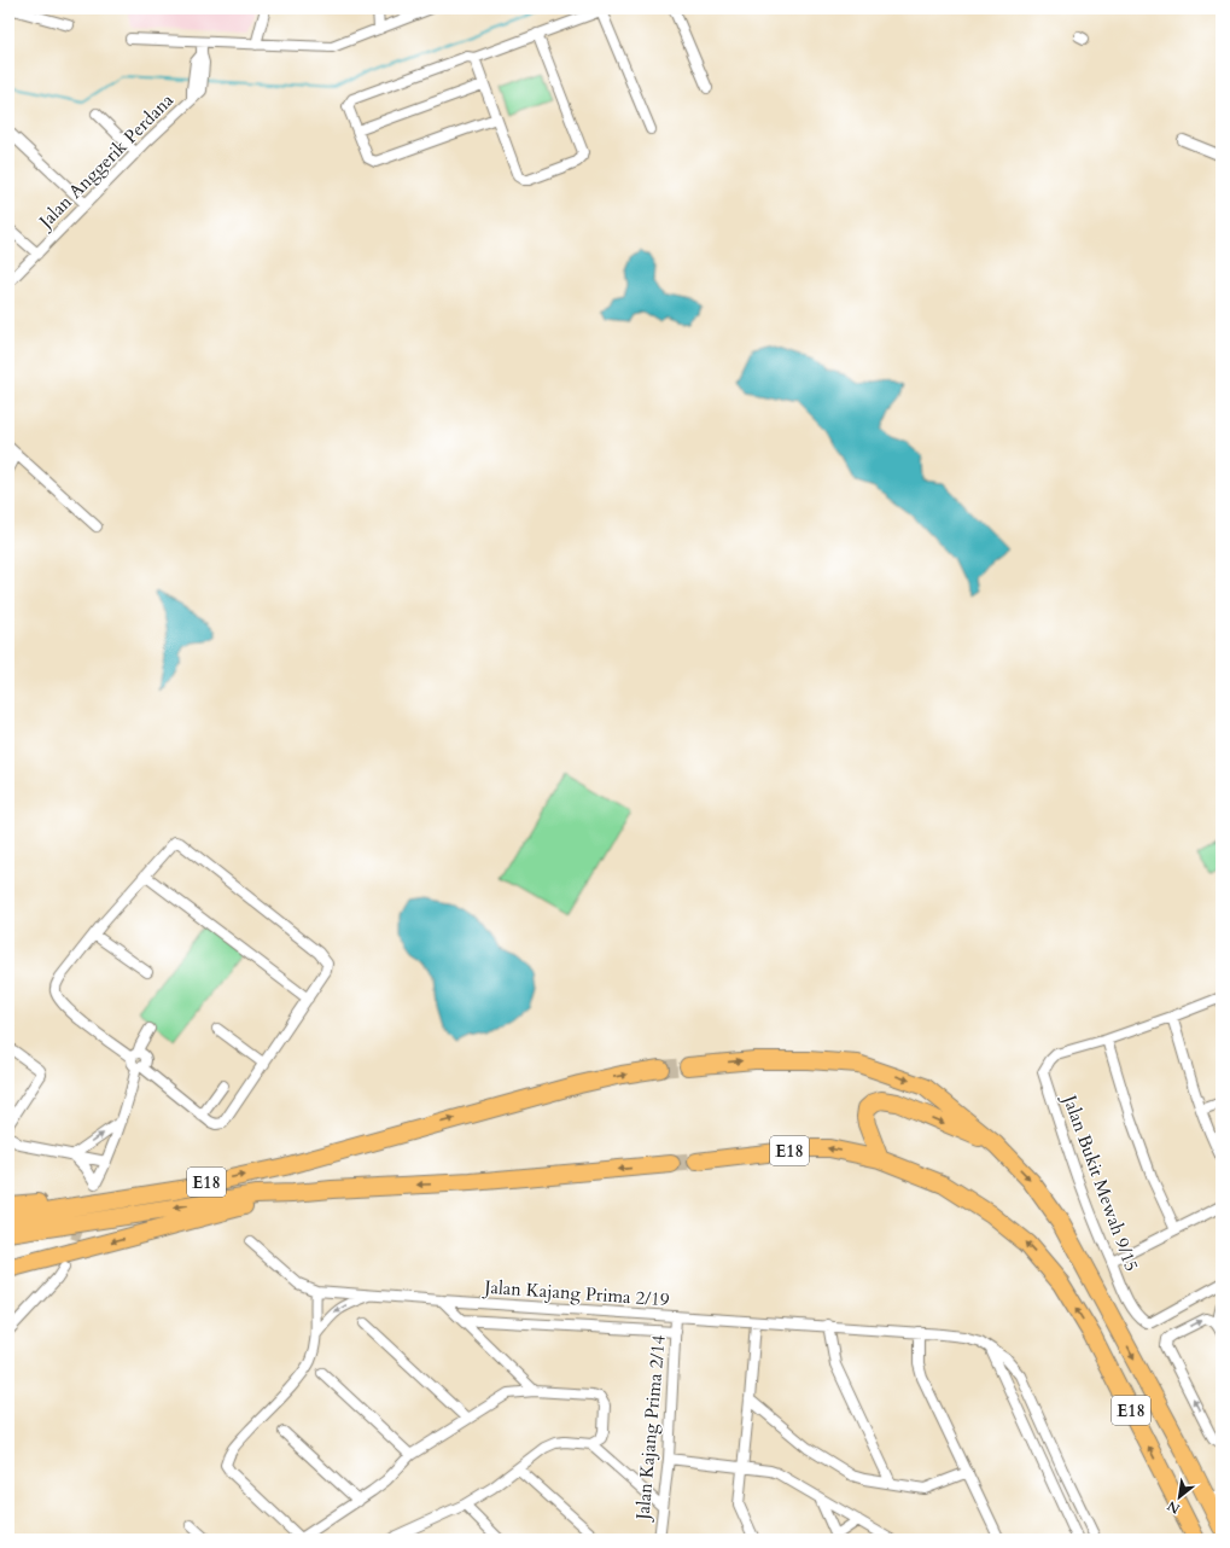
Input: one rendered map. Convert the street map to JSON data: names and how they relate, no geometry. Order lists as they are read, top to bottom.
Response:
{
  "streets": {
    "highway": ["E18"],
    "street": [
      "Jalan Anggerik Perdana",
      "Jalan Bukit Mewah 9/15",
      "Jalan Kajang Prima 2/19",
      "Jalan Kajang Prima 2/14"
    ]
  },
  "crossings": [
    ["Jalan Kajang Prima 2/19", "Jalan Kajang Prima 2/14"]
  ],
  "north": "bottom left"
}
